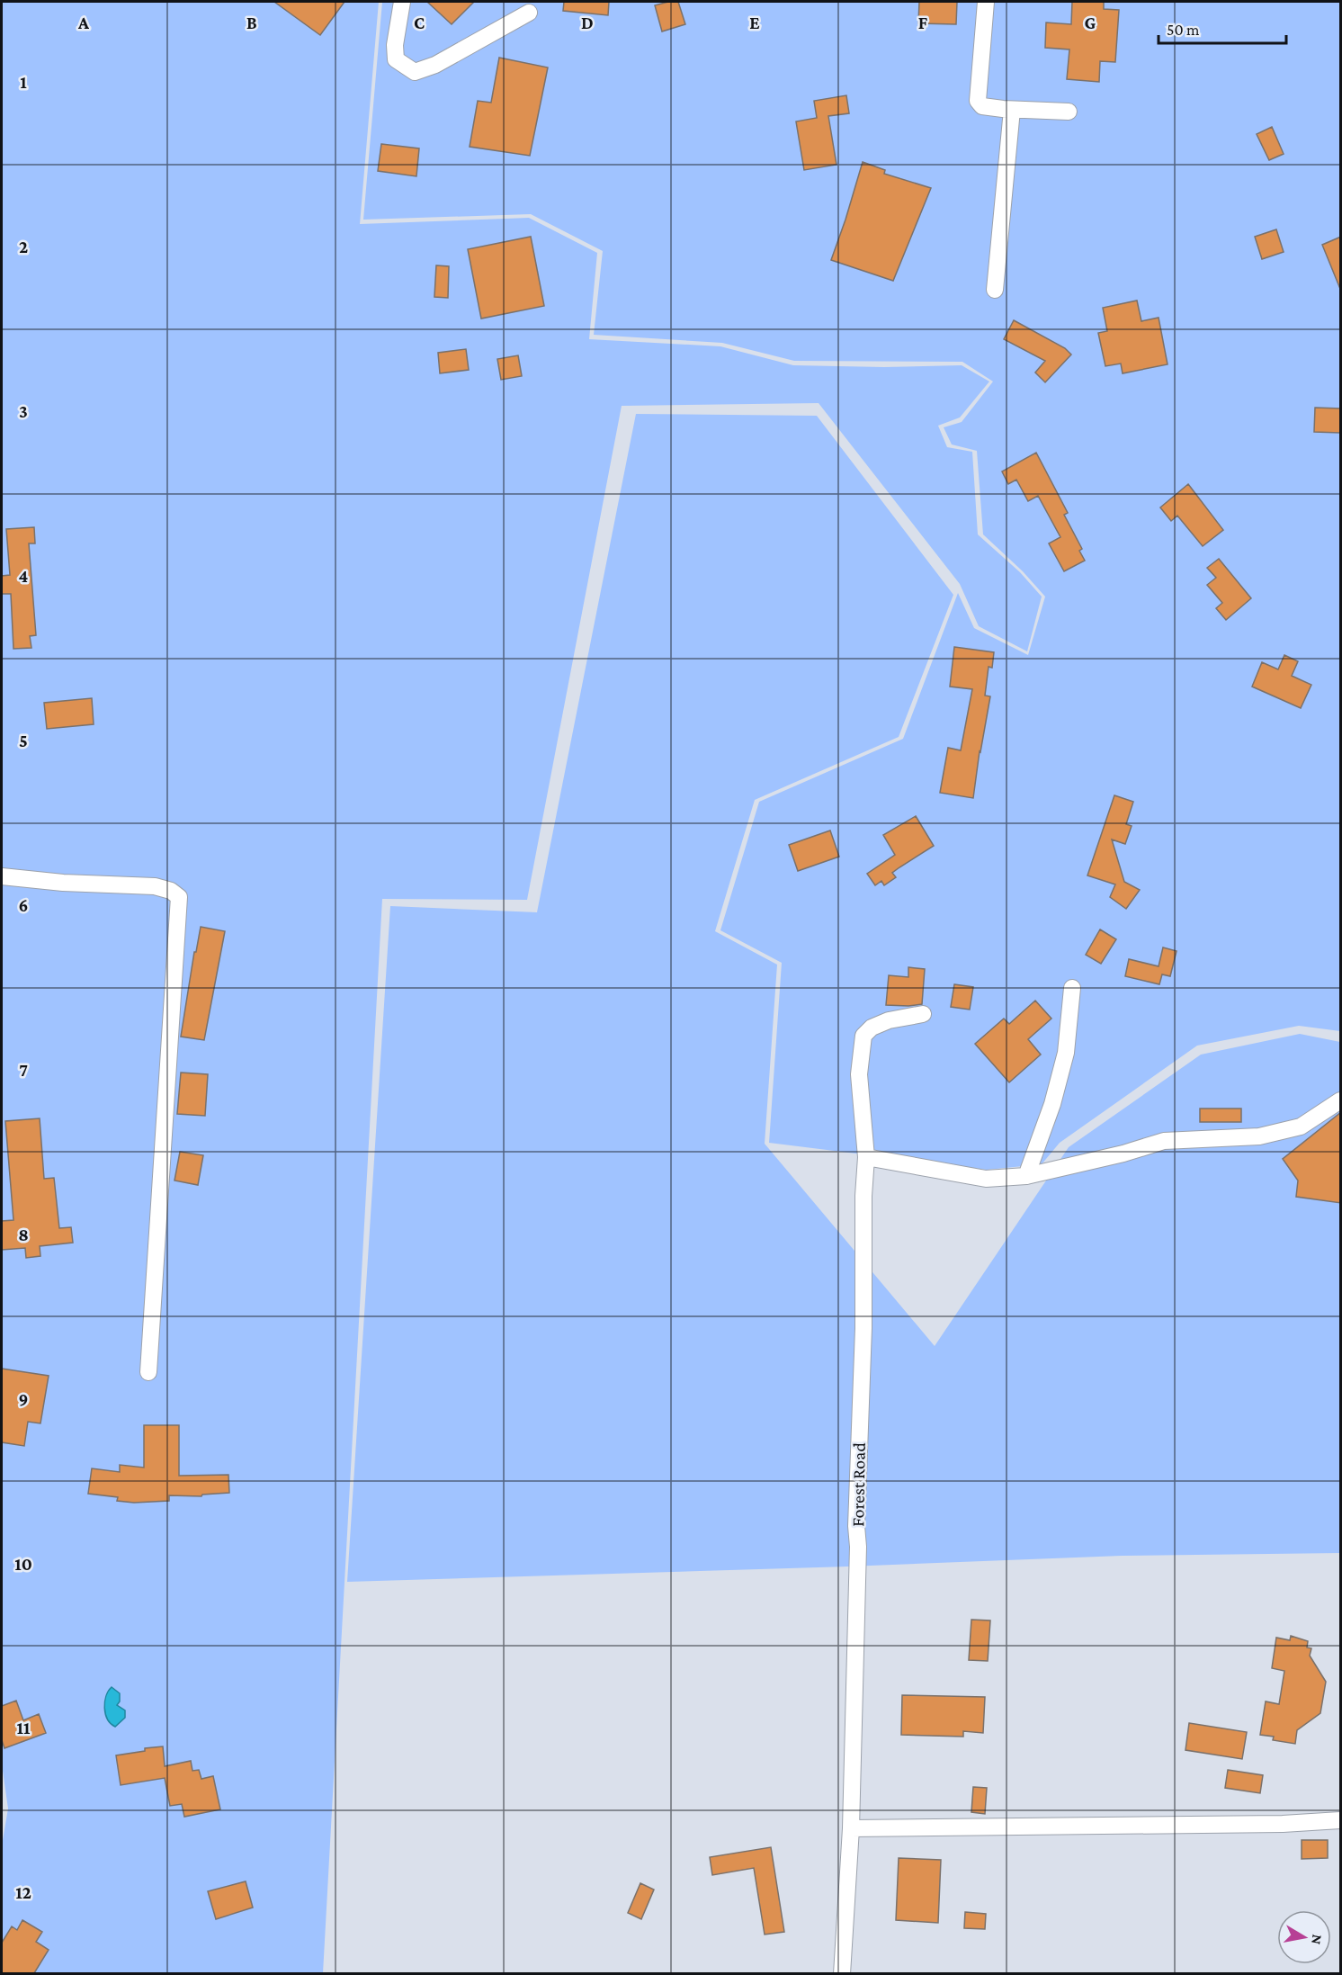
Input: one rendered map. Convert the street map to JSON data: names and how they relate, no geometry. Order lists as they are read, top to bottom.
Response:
{
  "streets": {
    "street": ["Forest Road"]
  },
  "scale_bar": "50 m",
  "north": "right",
  "grid": {
    "columns": [
      "A",
      "B",
      "C",
      "D",
      "E",
      "F",
      "G"
    ],
    "rows": [
      "1",
      "2",
      "3",
      "4",
      "5",
      "6",
      "7",
      "8",
      "9",
      "10",
      "11",
      "12"
    ]
  }
}
